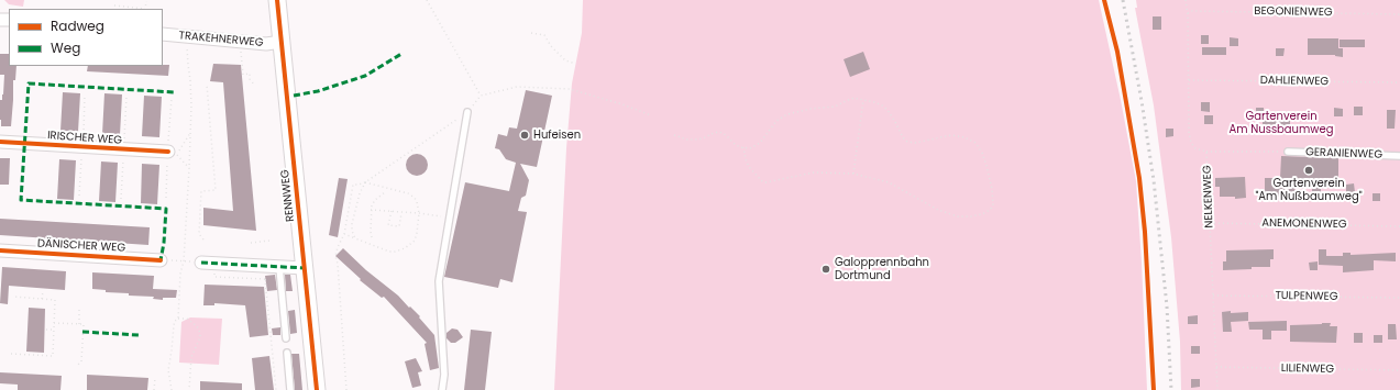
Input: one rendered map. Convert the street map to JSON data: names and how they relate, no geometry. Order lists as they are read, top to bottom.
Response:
{
  "streets": {
    "street": [
      "TRAKEHNERWEG",
      "IRISCHER WEG",
      "RENNWEG",
      "DÄNISCHER WEG"
    ],
    "lane": ["GERANIENWEG"],
    "path": [
      "BEGONIENWEG",
      "DAHLIENWEG",
      "NELKENWEG",
      "ANEMONENWEG",
      "TULPENWEG",
      "LILIENWEG"
    ]
  },
  "crossings": [
    ["BEGONIENWEG", "NELKENWEG"],
    ["TRAKEHNERWEG", "RENNWEG"],
    ["DAHLIENWEG", "NELKENWEG"],
    ["NELKENWEG", "ANEMONENWEG"],
    ["NELKENWEG", "TULPENWEG"],
    ["NELKENWEG", "LILIENWEG"]
  ],
  "parks": ["Gartenverein Am Nussbaumweg"],
  "places": ["Hufeisen", "Gartenverein \"Am Nußbaumweg\"", "Galopprennbahn Dortmund"],
  "legend": ["Radweg", "Weg"]
}
